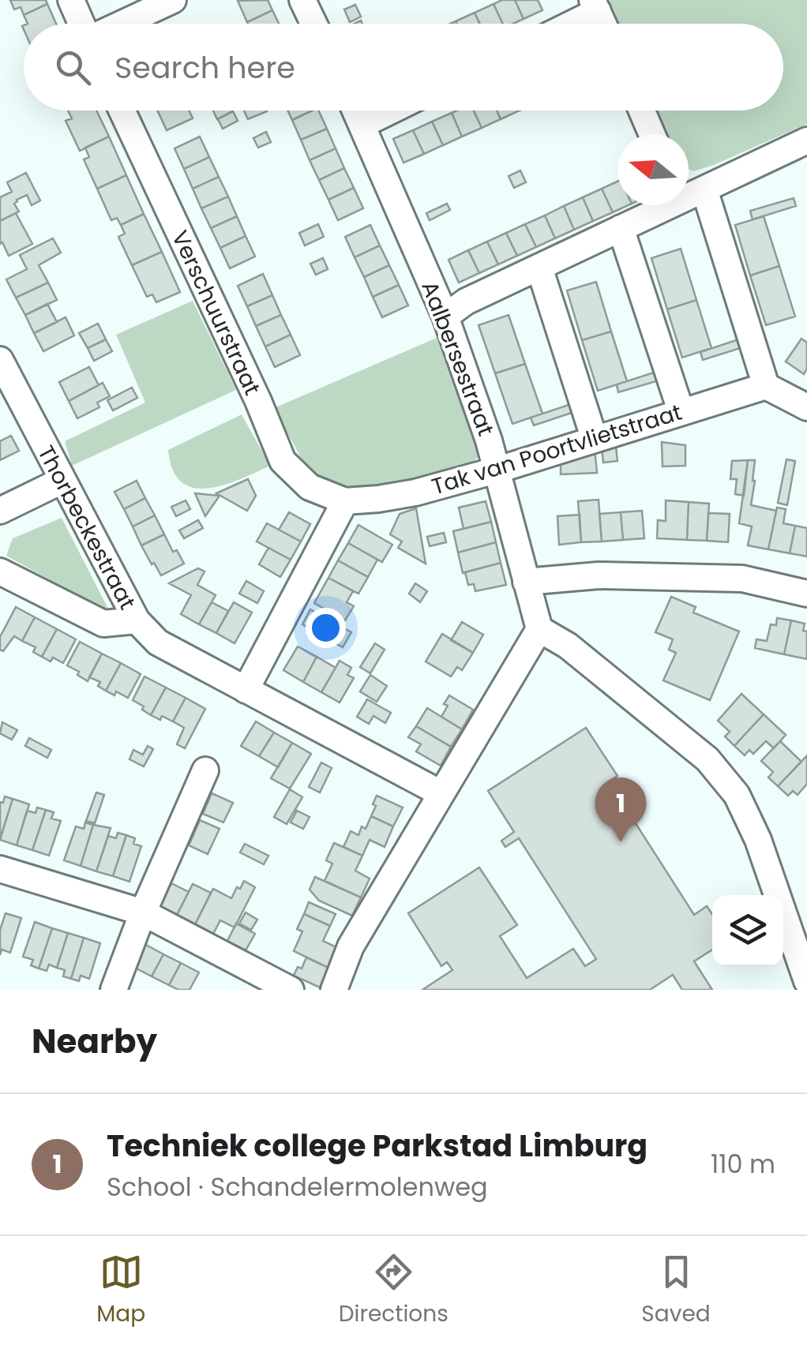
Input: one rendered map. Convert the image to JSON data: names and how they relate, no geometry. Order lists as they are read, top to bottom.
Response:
{
  "streets": {
    "street": [
      "Verschuurstraat",
      "Aalbersestraat",
      "Tak van Poortvlietstraat",
      "Thorbeckestraat"
    ]
  },
  "crossings": [
    ["Verschuurstraat", "Tak van Poortvlietstraat"],
    ["Aalbersestraat", "Tak van Poortvlietstraat"]
  ],
  "north": "left",
  "page": {
    "search": "Search here",
    "pins": "1",
    "heading": "Nearby",
    "list": [
      {
        "mark": "1",
        "name": "Techniek college Parkstad Limburg",
        "note": "School · Schandelermolenweg",
        "value": "110 m"
      }
    ],
    "nav": ["Map", "Directions", "Saved"]
  }
}
